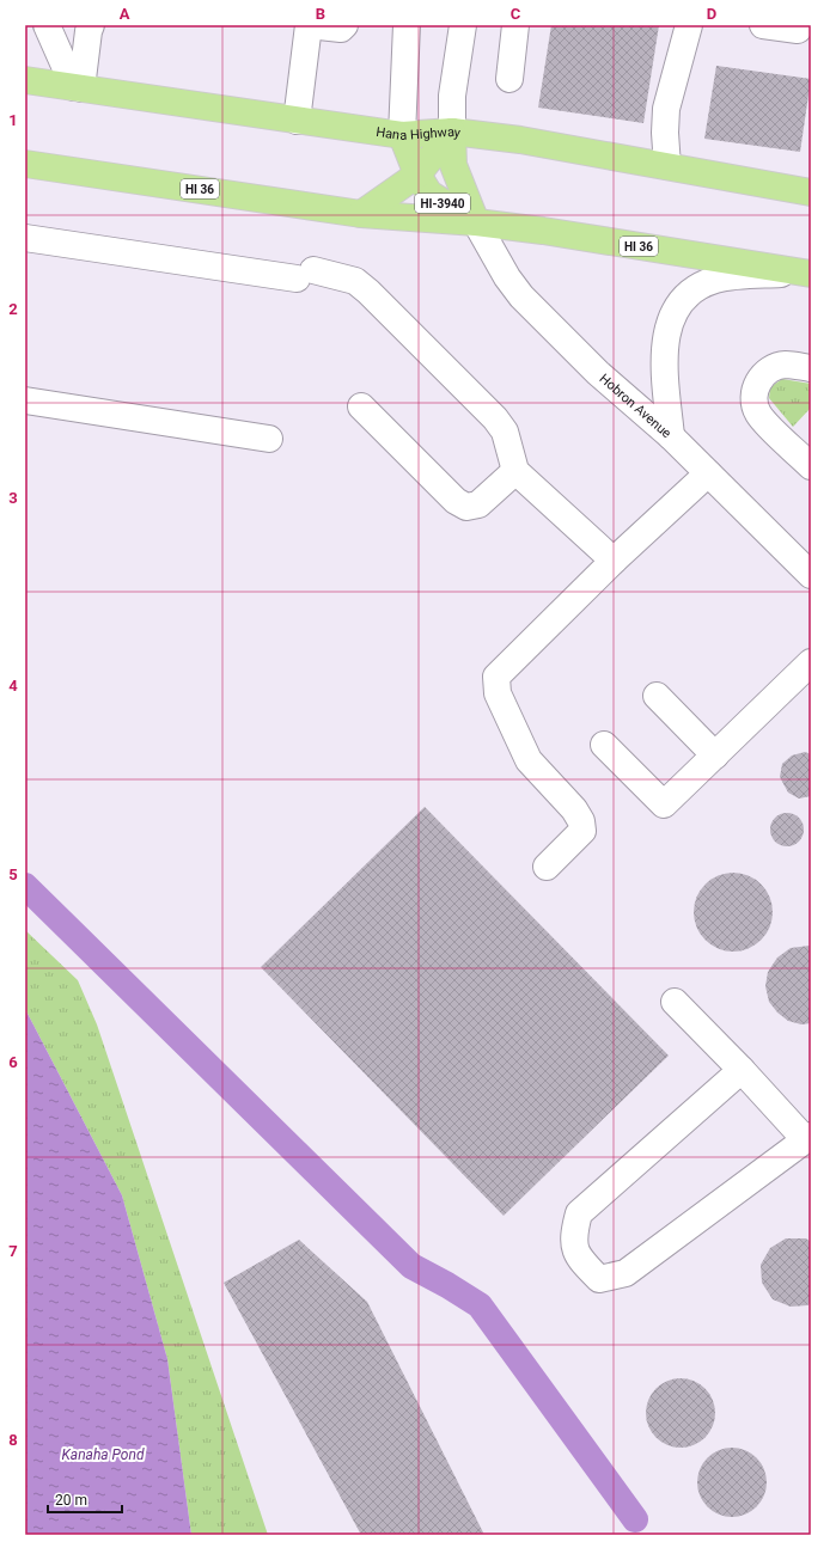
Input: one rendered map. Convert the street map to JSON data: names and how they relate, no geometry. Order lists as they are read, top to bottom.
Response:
{
  "streets": {
    "main road": ["Hana Highway", "HI 36", "HI-3940"],
    "street": ["Hobron Avenue"]
  },
  "crossings": [
    ["Hana Highway", "HI-3940"],
    ["HI 36", "HI-3940"],
    ["HI 36", "Hobron Avenue"],
    ["HI-3940", "Hobron Avenue"]
  ],
  "water": ["Kanaha Pond"],
  "scale_bar": "20 m",
  "grid": {
    "columns": [
      "A",
      "B",
      "C",
      "D"
    ],
    "rows": [
      "1",
      "2",
      "3",
      "4",
      "5",
      "6",
      "7",
      "8"
    ]
  }
}
